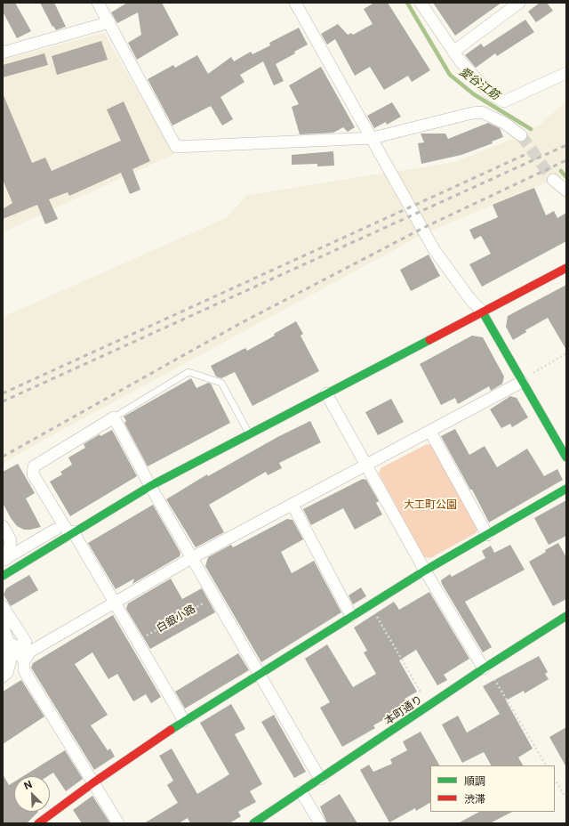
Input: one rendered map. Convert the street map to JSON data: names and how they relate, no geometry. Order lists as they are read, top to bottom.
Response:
{
  "streets": {
    "street": ["本町通り"],
    "path": ["白銀小路"]
  },
  "water": ["愛谷江筋"],
  "parks": ["大工町公園"],
  "legend": ["順調", "渋滞"],
  "north": "top left"
}
